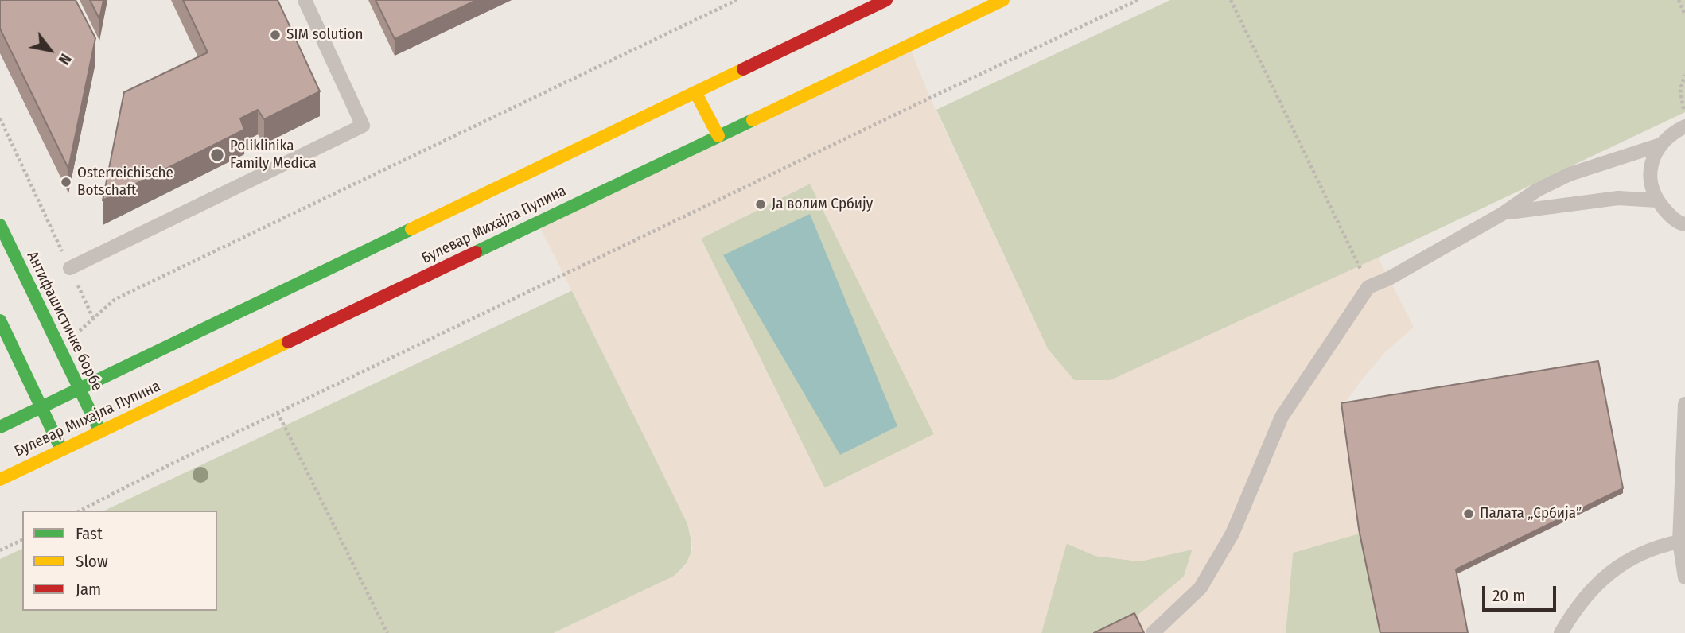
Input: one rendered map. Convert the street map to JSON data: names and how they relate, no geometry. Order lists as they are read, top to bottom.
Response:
{
  "streets": {
    "main road": ["Булевар Михајла Пупина", "Антифашистичке борбе"]
  },
  "crossings": [
    ["Булевар Михајла Пупина", "Антифашистичке борбе"]
  ],
  "places": [
    "SIM solution",
    "Poliklinika Family Medica",
    "Osterreichische Botschaft",
    "Ја волим Србију",
    "Палата „Србија”"
  ],
  "legend": ["Fast", "Slow", "Jam"],
  "scale_bar": "20 m",
  "north": "bottom right"
}
